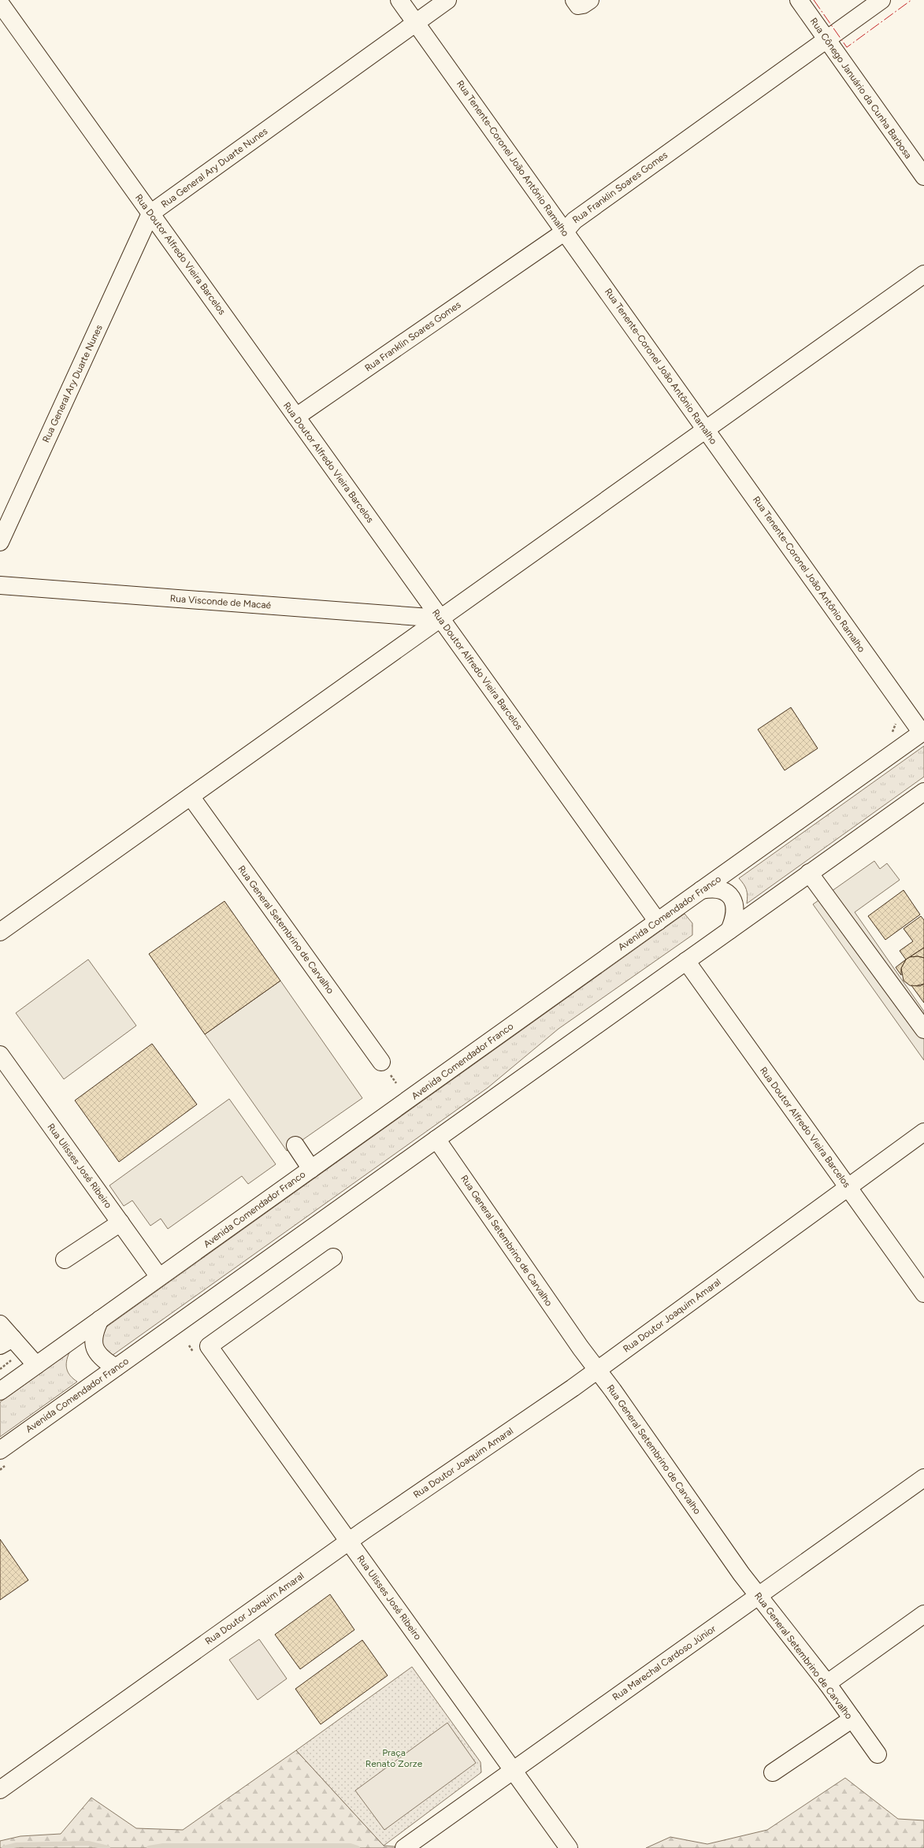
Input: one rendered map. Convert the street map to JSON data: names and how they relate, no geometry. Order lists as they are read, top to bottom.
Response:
{
  "streets": {
    "main road": [
      "Rua Cônego Januário da Cunha Barbosa",
      "Rua Tenente-Coronel João Antônio Ramalho",
      "Rua General Ary Duarte Nunes",
      "Rua Franklin Soares Gomes",
      "Rua Doutor Alfredo Vieira Barcelos",
      "Rua Visconde de Macaé",
      "Avenida Comendador Franco",
      "Rua General Setembrino de Carvalho",
      "Rua Ulisses José Ribeiro",
      "Rua Doutor Joaquim Amaral",
      "Rua Marechal Cardoso Júnior"
    ]
  },
  "crossings": [
    ["Rua Cônego Januário da Cunha Barbosa", "Rua Franklin Soares Gomes"],
    ["Rua Tenente-Coronel João Antônio Ramalho", "Rua General Ary Duarte Nunes"],
    ["Rua Tenente-Coronel João Antônio Ramalho", "Rua Franklin Soares Gomes"],
    ["Rua Tenente-Coronel João Antônio Ramalho", "Avenida Comendador Franco"],
    ["Rua General Ary Duarte Nunes", "Rua Doutor Alfredo Vieira Barcelos"],
    ["Rua Franklin Soares Gomes", "Rua Doutor Alfredo Vieira Barcelos"],
    ["Rua Doutor Alfredo Vieira Barcelos", "Rua Visconde de Macaé"],
    ["Rua Doutor Alfredo Vieira Barcelos", "Avenida Comendador Franco"],
    ["Rua Doutor Alfredo Vieira Barcelos", "Rua Doutor Joaquim Amaral"],
    ["Avenida Comendador Franco", "Rua General Setembrino de Carvalho"],
    ["Avenida Comendador Franco", "Rua Ulisses José Ribeiro"],
    ["Rua General Setembrino de Carvalho", "Rua Doutor Joaquim Amaral"],
    ["Rua General Setembrino de Carvalho", "Rua Marechal Cardoso Júnior"],
    ["Rua Ulisses José Ribeiro", "Rua Doutor Joaquim Amaral"],
    ["Rua Ulisses José Ribeiro", "Rua Marechal Cardoso Júnior"]
  ],
  "parks": ["Praça Renato Zorze"]
}
